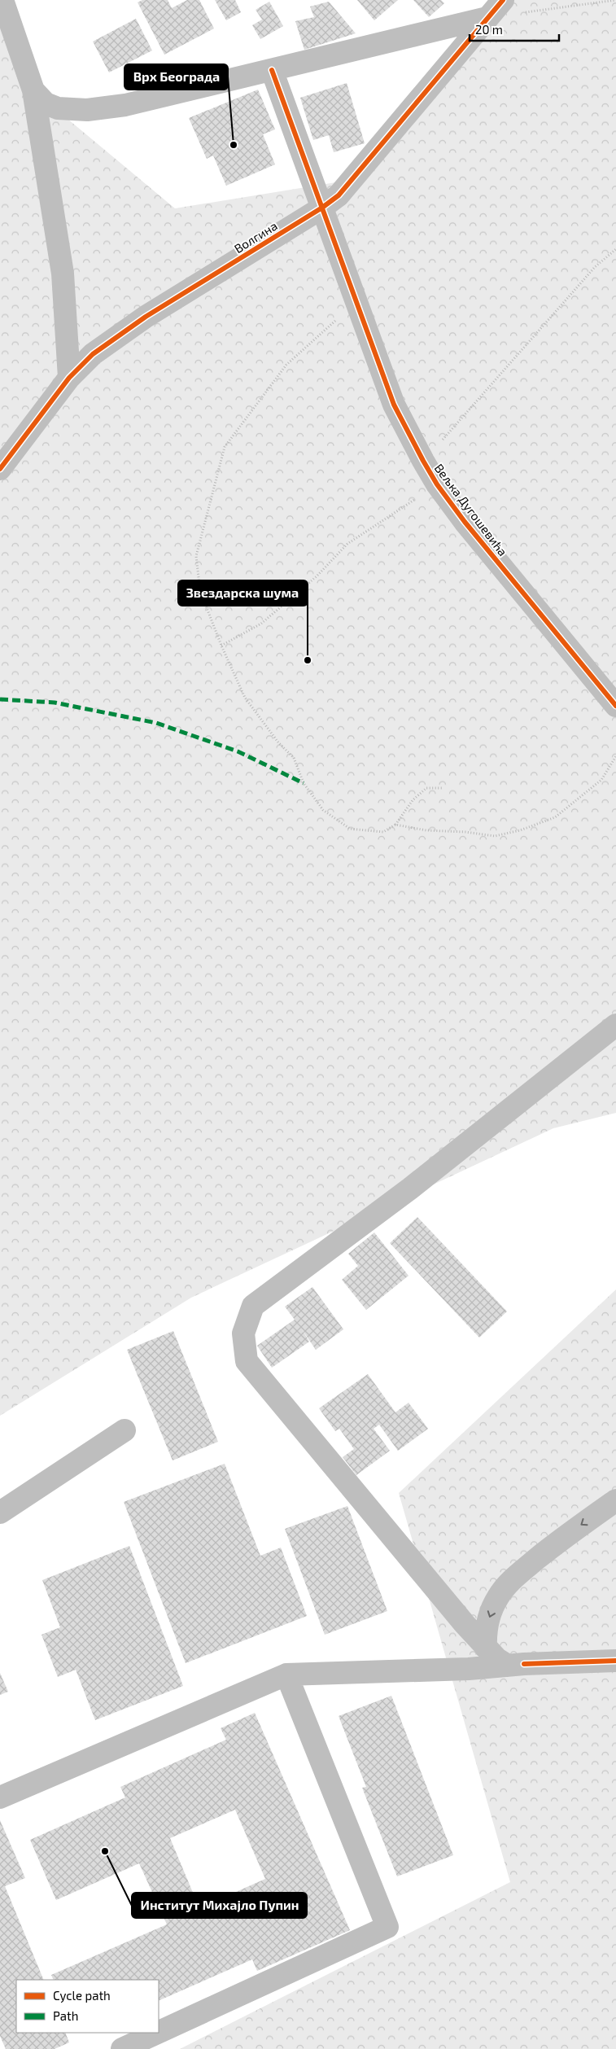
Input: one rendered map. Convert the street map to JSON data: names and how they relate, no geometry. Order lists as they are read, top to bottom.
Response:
{
  "streets": {
    "street": ["Волгина", "Вељка Дугошевића"]
  },
  "crossings": [
    ["Волгина", "Вељка Дугошевића"]
  ],
  "places": ["Врх Београда", "Звездарска шума", "Институт Михајло Пупин"],
  "legend": ["Cycle path", "Path"],
  "scale_bar": "20 m"
}
